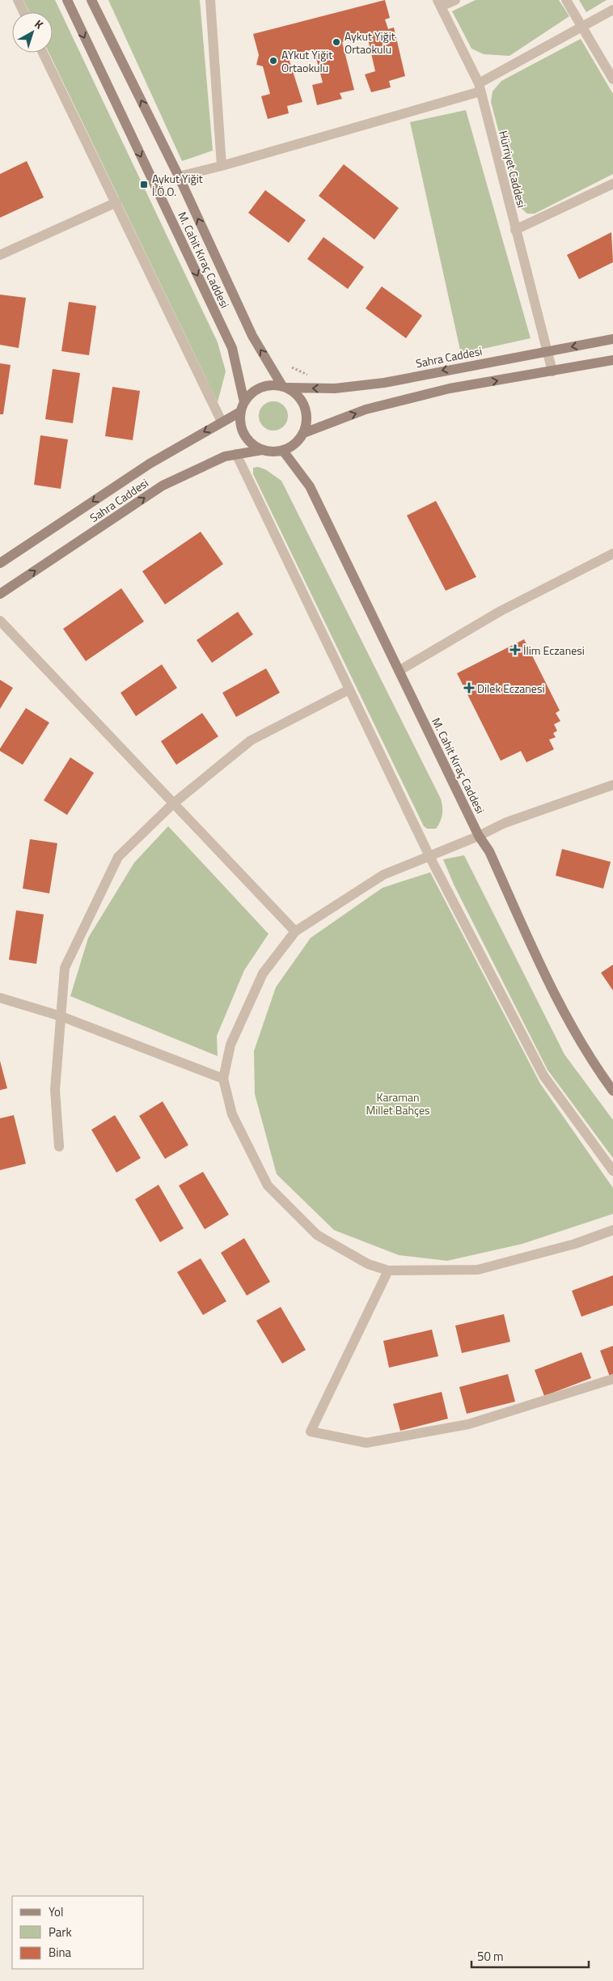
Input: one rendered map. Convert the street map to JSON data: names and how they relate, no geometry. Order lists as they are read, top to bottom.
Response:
{
  "streets": {
    "street": ["Hürriyet Caddesi", "M. Cahit Kıraç Caddesi", "Sahra Caddesi"]
  },
  "crossings": [
    ["Hürriyet Caddesi", "Sahra Caddesi"],
    ["M. Cahit Kıraç Caddesi", "Sahra Caddesi"]
  ],
  "parks": ["Karaman Millet Bahçes"],
  "places": {
    "other": ["Aykut Yiğit Ortaokulu", "AYkut Yiğit Ortaokulu"],
    "transit": ["Aykut Yiğit İ.Ö.O."],
    "health": ["İlim Eczanesi", "Dilek Eczanesi"]
  },
  "legend": ["Yol", "Park", "Bina"],
  "scale_bar": "50 m",
  "north": "top right"
}
